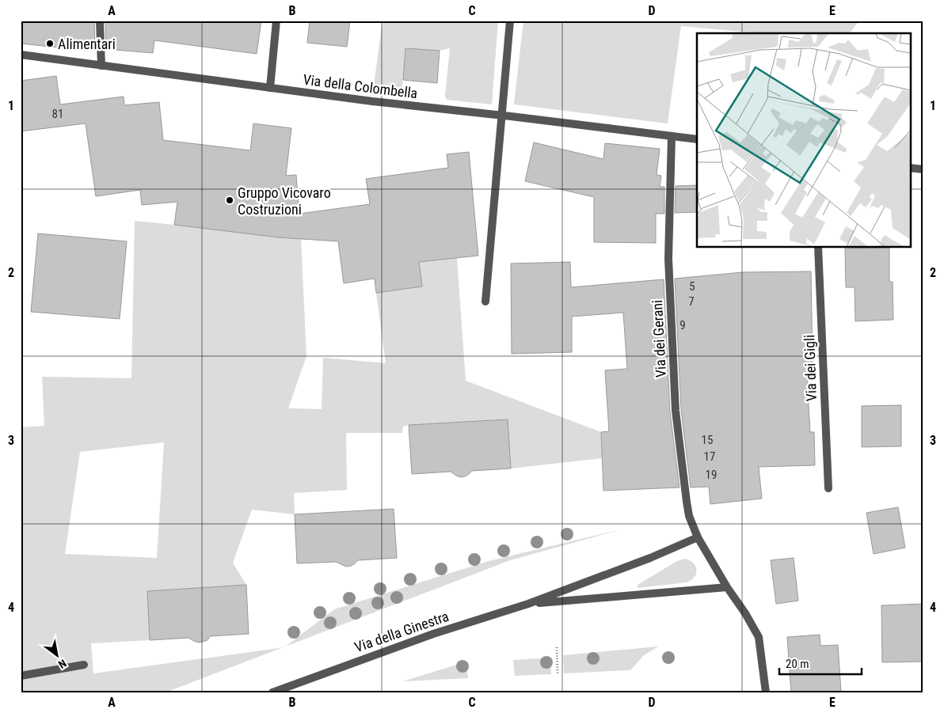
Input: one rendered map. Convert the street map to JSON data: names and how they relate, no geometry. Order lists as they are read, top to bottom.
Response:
{
  "streets": {
    "street": [
      "Via della Colombella",
      "Via dei Gerani",
      "Via dei Gigli",
      "Via della Ginestra"
    ]
  },
  "crossings": [
    ["Via della Colombella", "Via dei Gerani"],
    ["Via dei Gerani", "Via della Ginestra"]
  ],
  "places": ["Alimentari", "Gruppo Vicovaro Costruzioni"],
  "house_numbers": [
    "81",
    "5",
    "7",
    "9",
    "15",
    "17",
    "19"
  ],
  "scale_bar": "20 m",
  "north": "bottom right",
  "grid": {
    "columns": [
      "A",
      "B",
      "C",
      "D",
      "E"
    ],
    "rows": [
      "1",
      "2",
      "3",
      "4"
    ]
  }
}
